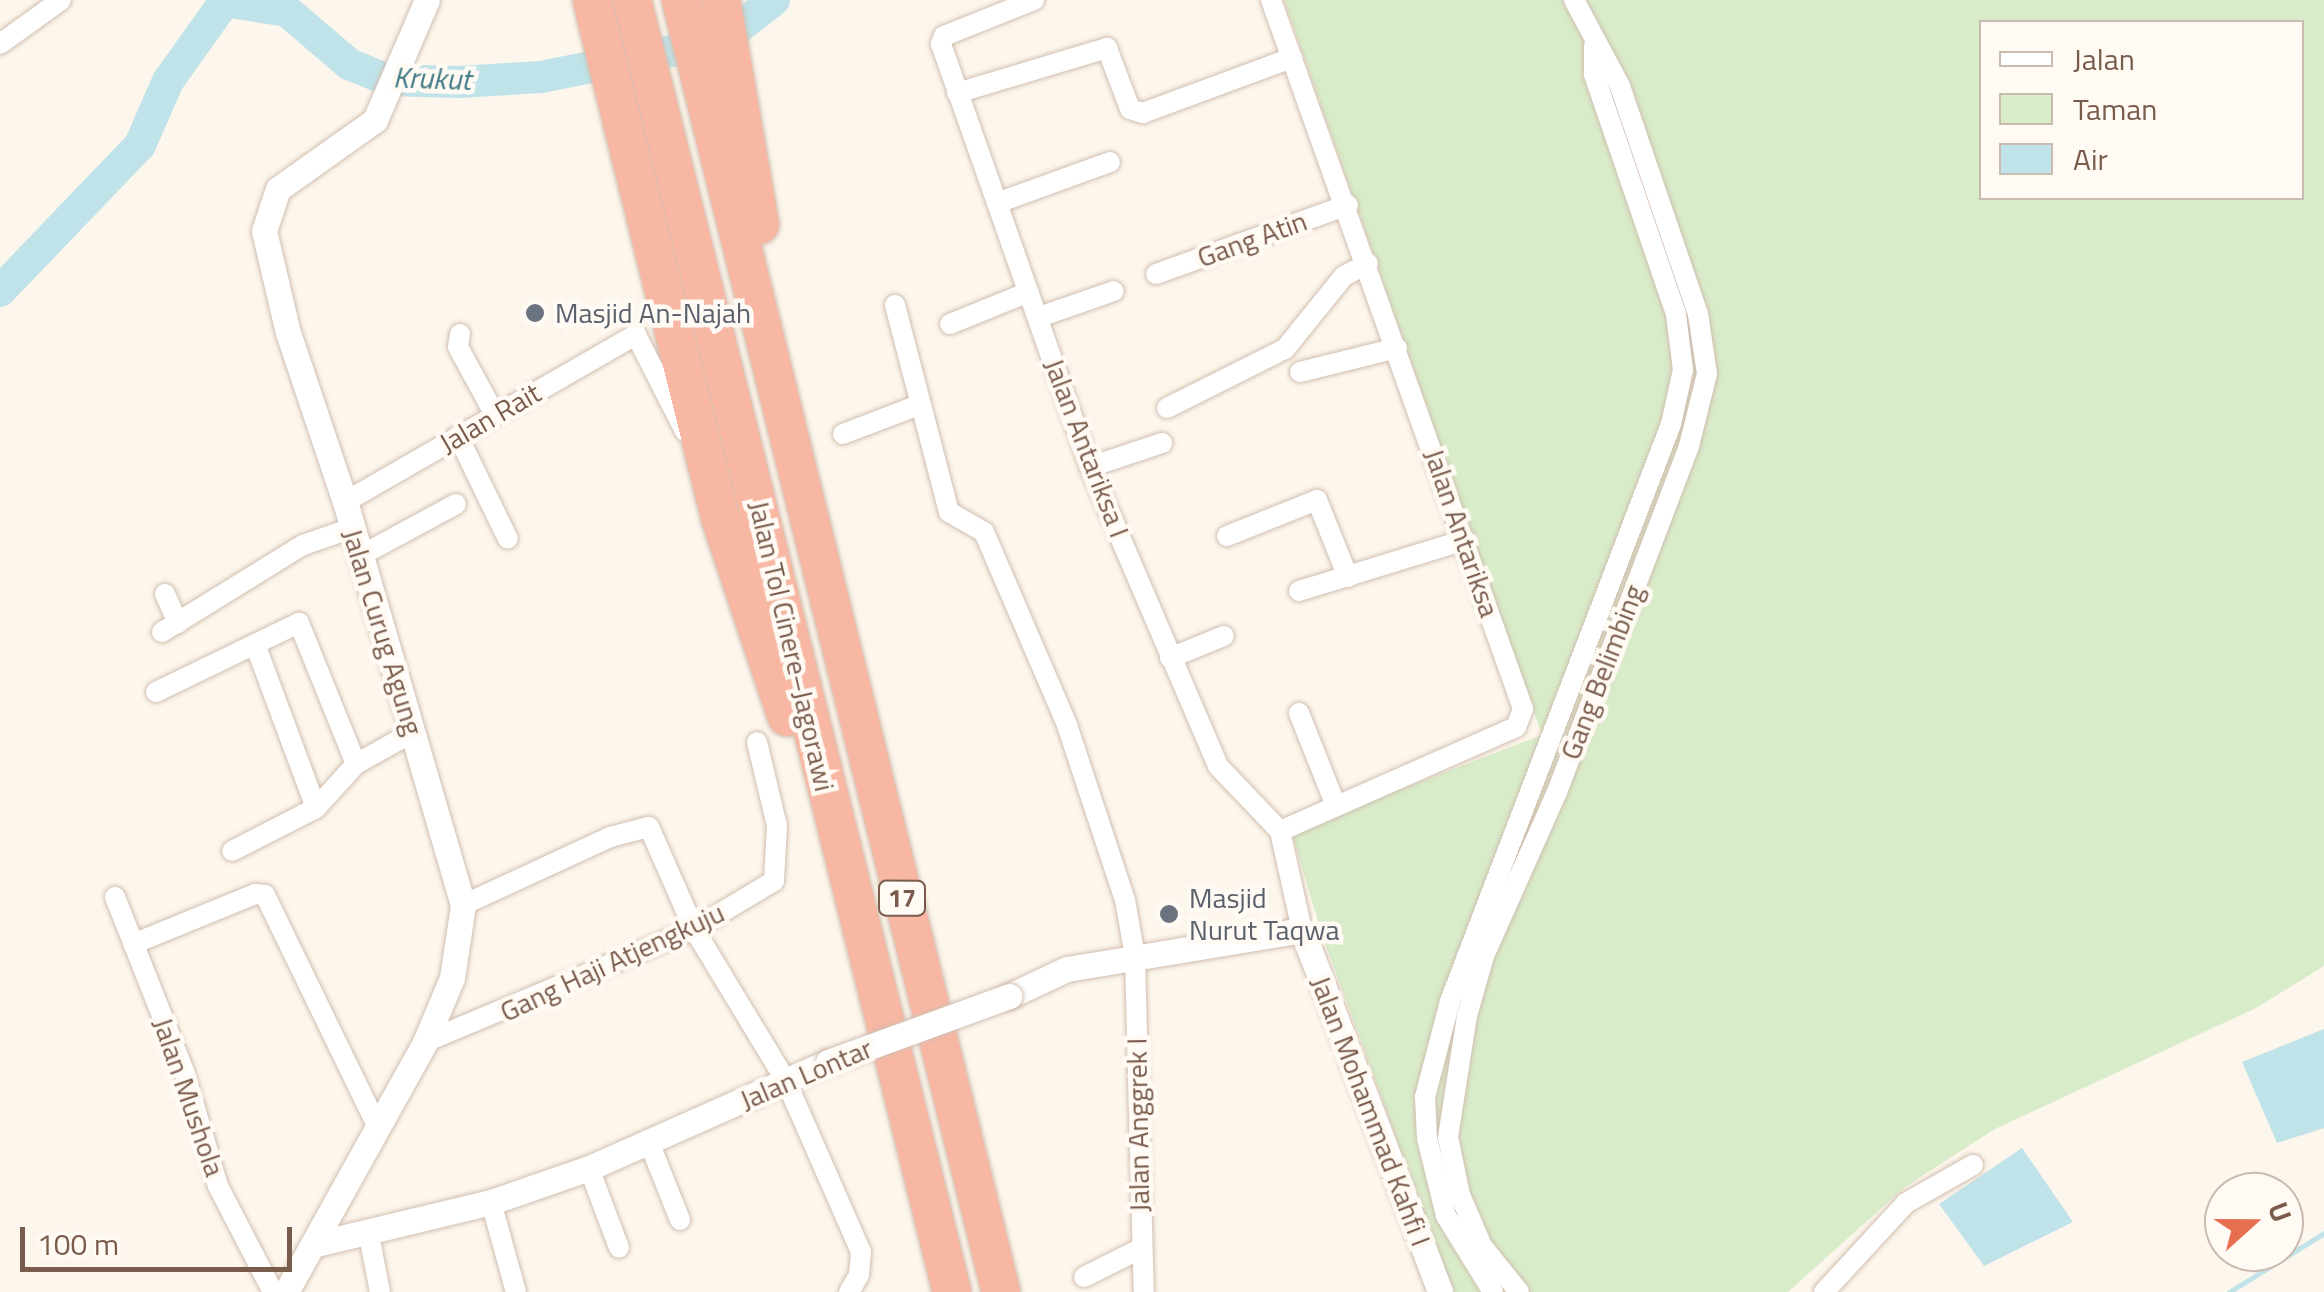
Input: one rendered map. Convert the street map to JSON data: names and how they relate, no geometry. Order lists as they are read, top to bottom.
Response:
{
  "streets": {
    "highway": ["Jalan Tol Cinere–Jagorawi", "17"],
    "street": [
      "Gang Atin",
      "Jalan Rait",
      "Jalan Antariksa I",
      "Jalan Antariksa",
      "Jalan Curug Agung",
      "Gang Belimbing",
      "Gang Haji Atjengkuju",
      "Jalan Lontar",
      "Jalan Mushola",
      "Jalan Mohammad Kahfi I",
      "Jalan Anggrek I"
    ]
  },
  "crossings": [
    ["Gang Atin", "Jalan Antariksa"],
    ["Jalan Rait", "Jalan Curug Agung"],
    ["Jalan Antariksa I", "Jalan Antariksa"],
    ["Jalan Curug Agung", "Gang Haji Atjengkuju"],
    ["Jalan Curug Agung", "Jalan Lontar"],
    ["Jalan Lontar", "Jalan Mohammad Kahfi I"],
    ["Jalan Lontar", "Jalan Anggrek I"]
  ],
  "water": ["Krukut"],
  "places": ["Masjid An-Najah", "Masjid Nurut Taqwa"],
  "legend": ["Jalan", "Taman", "Air"],
  "scale_bar": "100 m",
  "north": "right"
}
